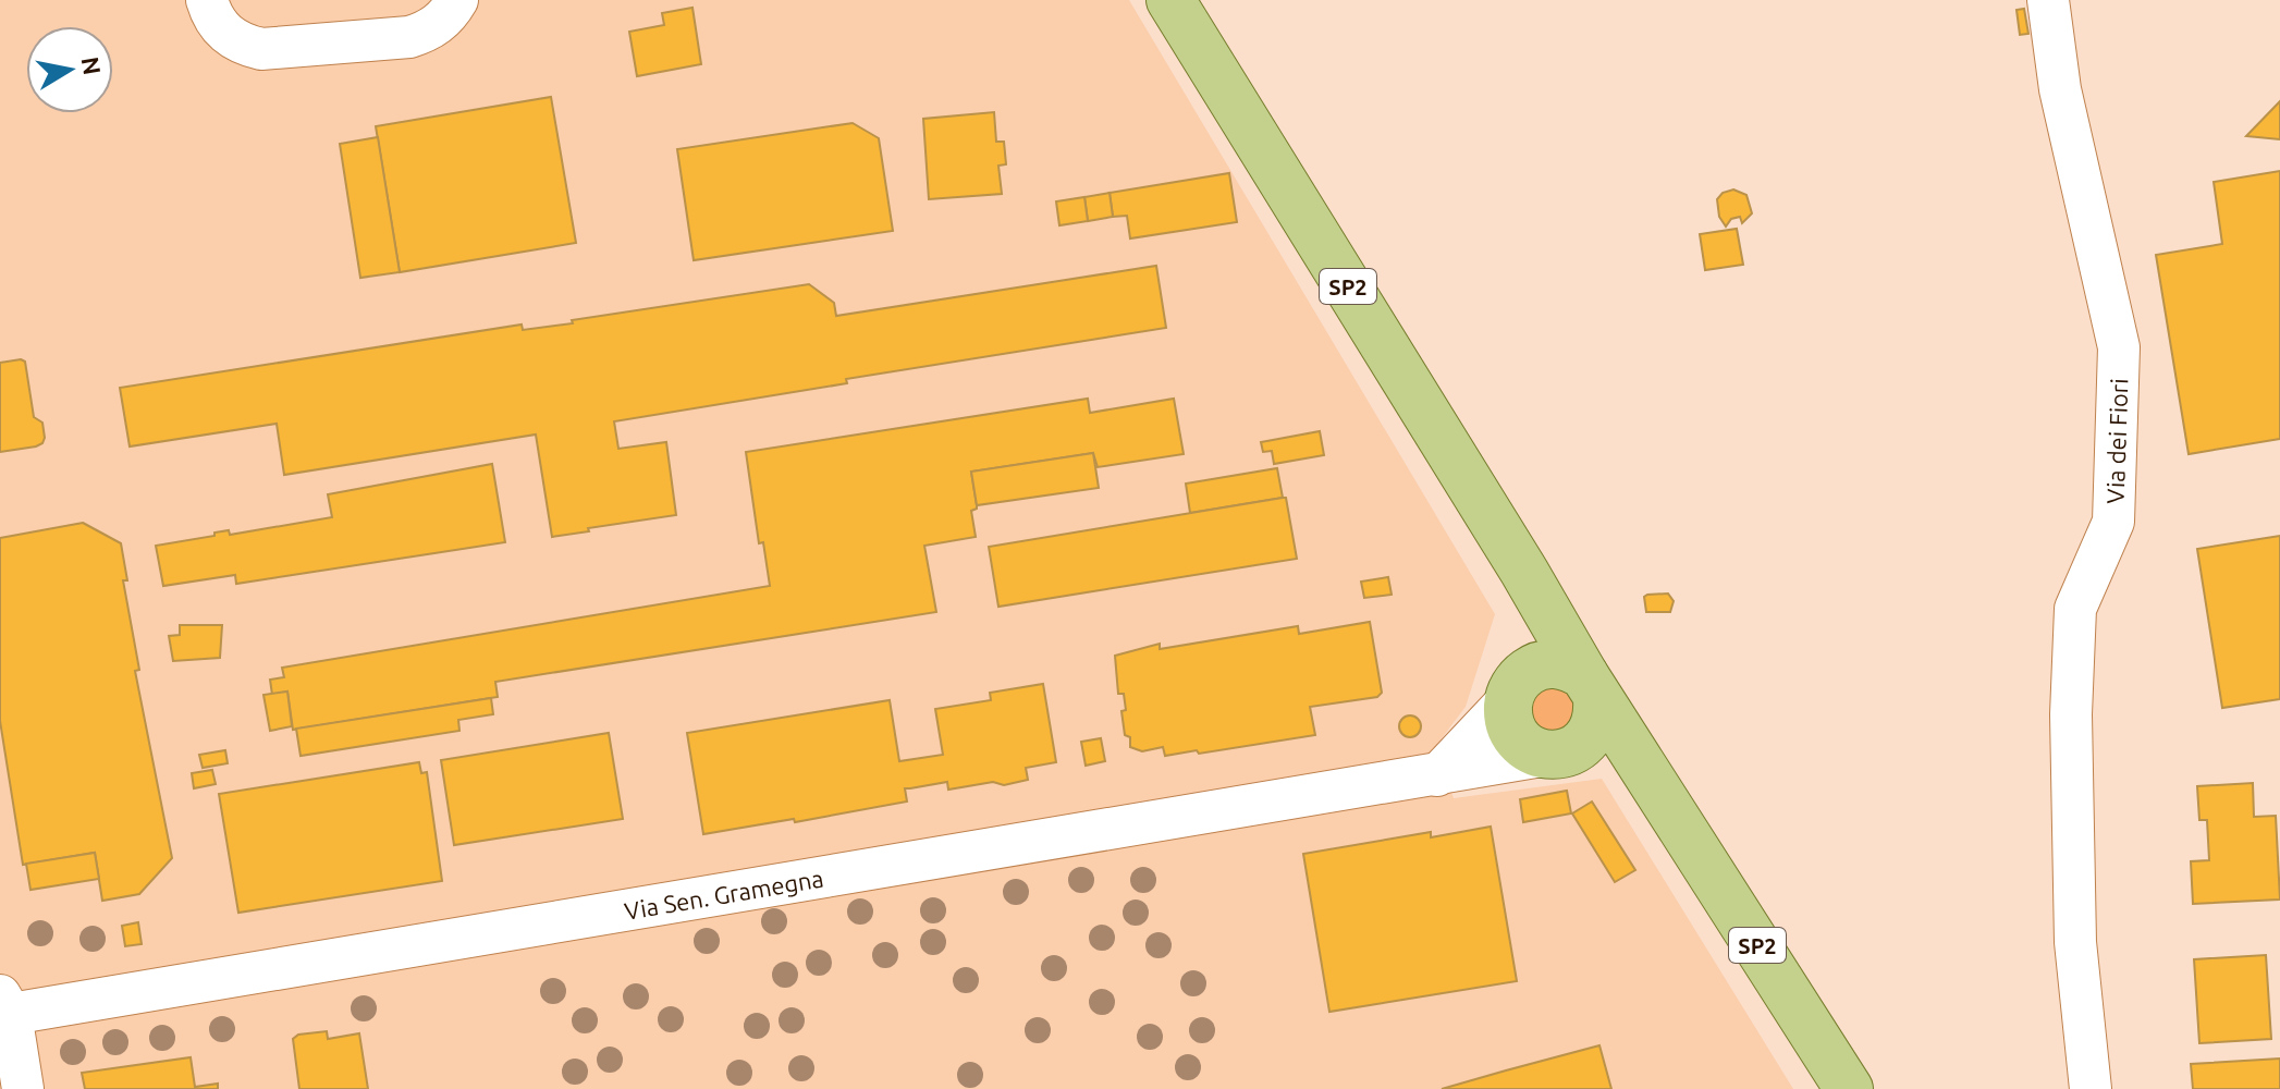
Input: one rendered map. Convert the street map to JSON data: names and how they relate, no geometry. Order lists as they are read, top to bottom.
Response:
{
  "streets": {
    "main road": ["SP2"],
    "street": ["Via dei Fiori", "Via Sen. Gramegna"]
  },
  "crossings": [
    ["SP2", "Via Sen. Gramegna"]
  ],
  "north": "right"
}
